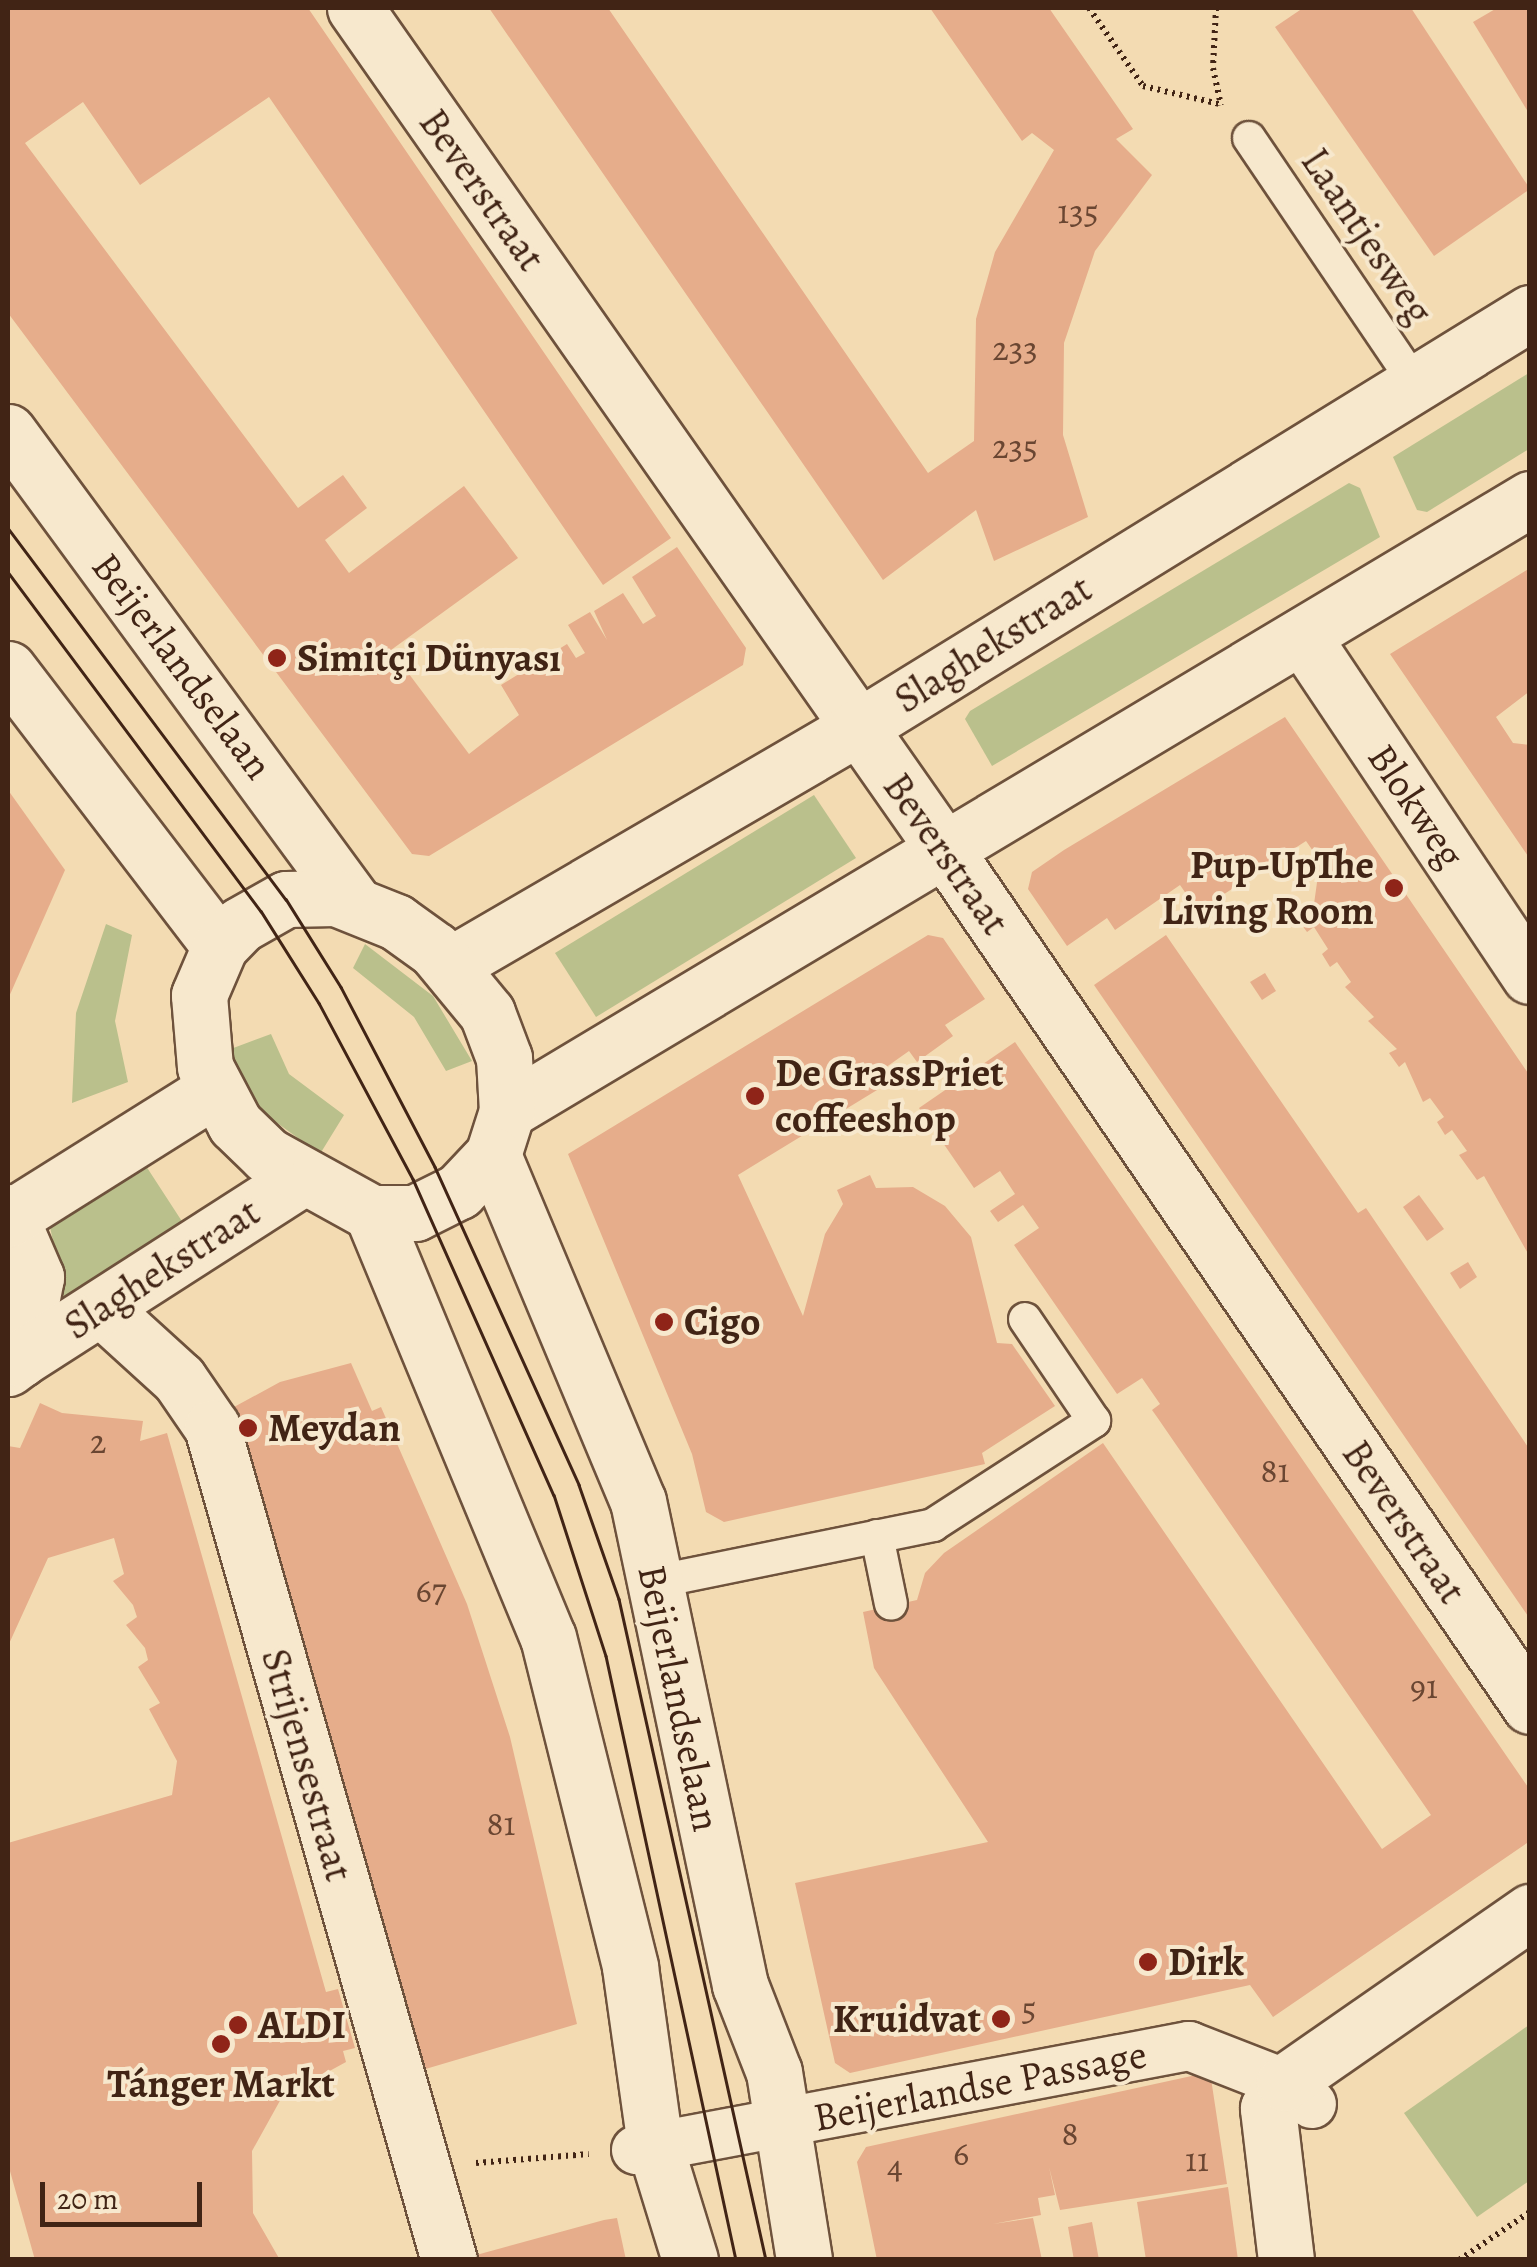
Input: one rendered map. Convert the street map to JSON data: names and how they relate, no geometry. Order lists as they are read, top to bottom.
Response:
{
  "streets": {
    "street": [
      "Beverstraat",
      "Slaghekstraat",
      "Beijerlandselaan",
      "Blokweg",
      "Strijensestraat",
      "Beijerlandse Passage"
    ],
    "lane": ["Laantjesweg"]
  },
  "crossings": [
    ["Beverstraat", "Slaghekstraat"],
    ["Laantjesweg", "Slaghekstraat"],
    ["Slaghekstraat", "Beijerlandselaan"],
    ["Slaghekstraat", "Strijensestraat"],
    ["Beijerlandselaan", "Beijerlandse Passage"]
  ],
  "places": [
    "Simitçi Dünyası",
    "Pup-UpThe Living Room",
    "De GrassPriet coffeeshop",
    "Cigo",
    "Meydan",
    "Dirk",
    "Kruidvat",
    "ALDI",
    "Tánger Markt"
  ],
  "house_numbers": [
    "135",
    "233",
    "235",
    "2",
    "81",
    "67",
    "91",
    "81",
    "5",
    "8",
    "6",
    "11",
    "4"
  ],
  "scale_bar": "20 m"
}
